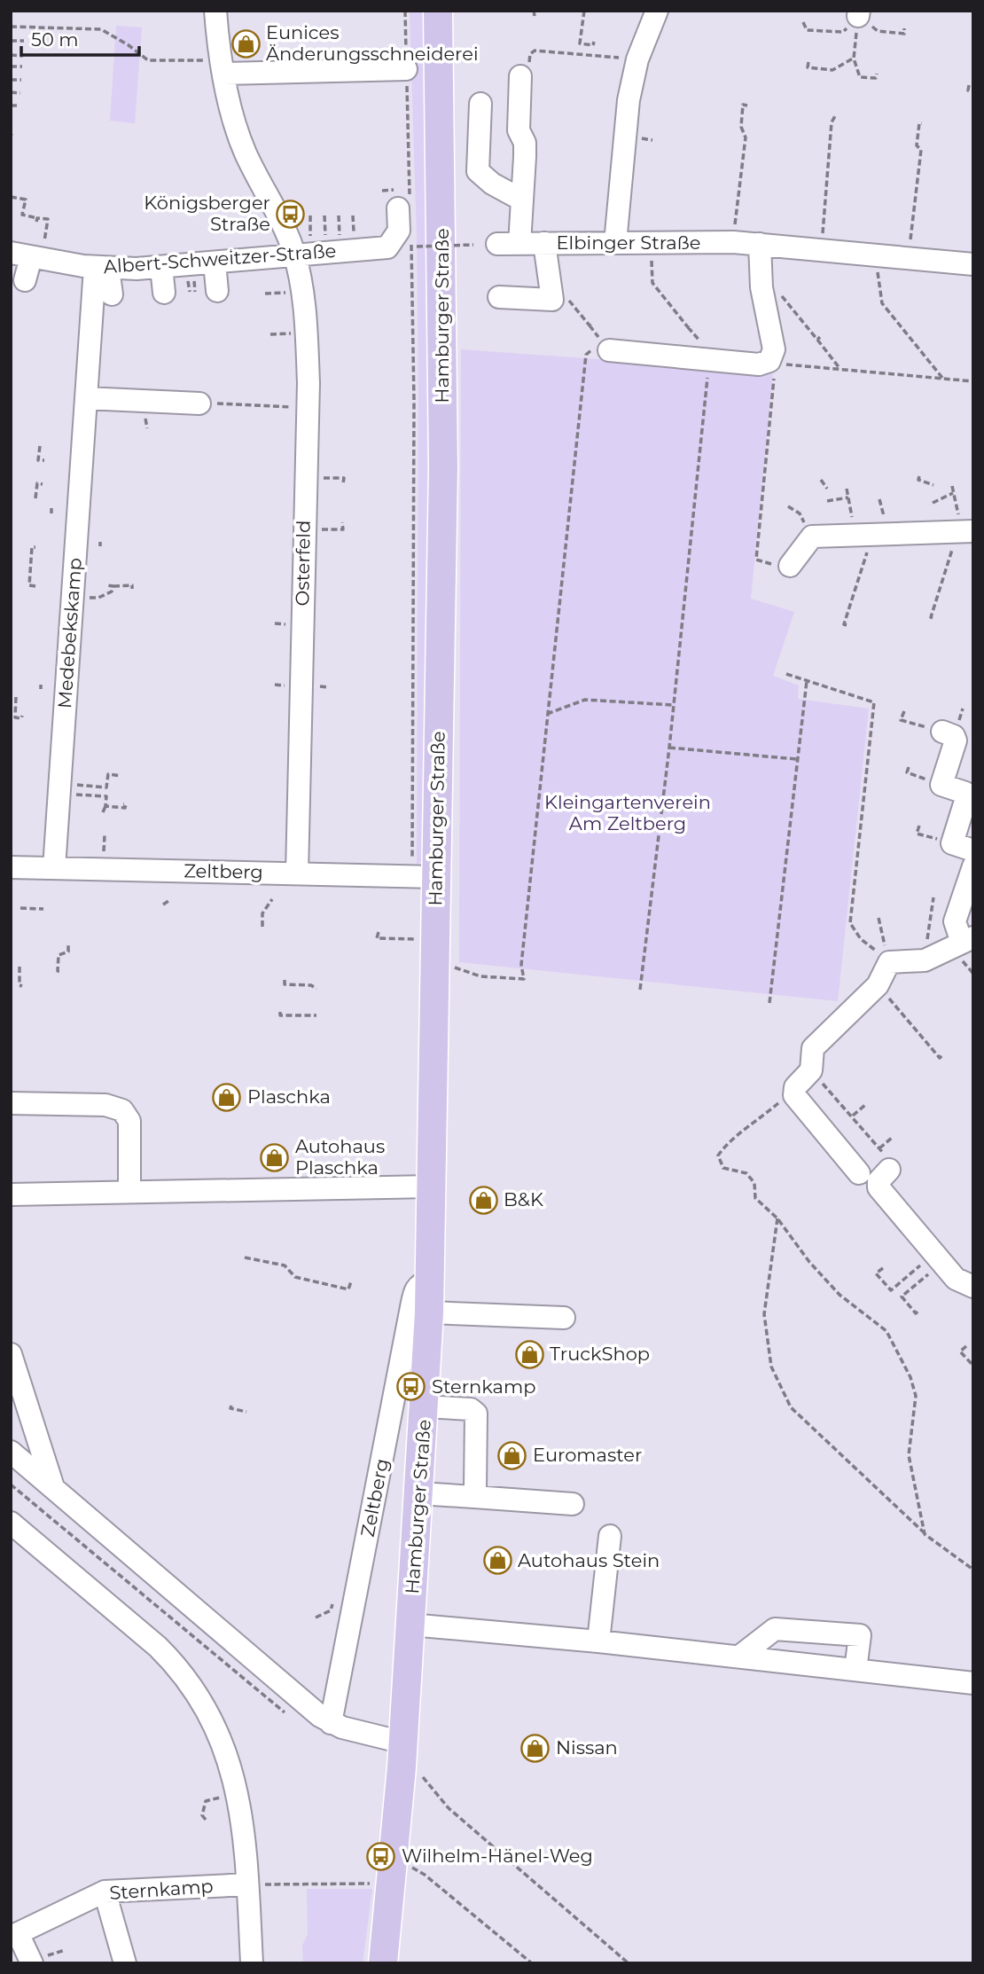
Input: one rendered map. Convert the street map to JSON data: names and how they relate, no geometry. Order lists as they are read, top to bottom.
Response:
{
  "streets": {
    "main road": ["Hamburger Straße"],
    "street": [
      "Elbinger Straße",
      "Albert-Schweitzer-Straße",
      "Osterfeld",
      "Medebekskamp",
      "Zeltberg",
      "Sternkamp"
    ]
  },
  "crossings": [
    ["Albert-Schweitzer-Straße", "Osterfeld"],
    ["Albert-Schweitzer-Straße", "Medebekskamp"],
    ["Hamburger Straße", "Zeltberg"],
    ["Osterfeld", "Zeltberg"],
    ["Medebekskamp", "Zeltberg"]
  ],
  "parks": ["Kleingartenverein Am Zeltberg"],
  "places": {
    "shop": [
      "Eunices Änderungsschneiderei",
      "Plaschka",
      "Autohaus Plaschka",
      "B&K",
      "TruckShop",
      "Euromaster",
      "Autohaus Stein",
      "Nissan"
    ],
    "bus stop": ["Königsberger Straße", "Sternkamp", "Wilhelm-Hänel-Weg"]
  },
  "scale_bar": "50 m"
}
